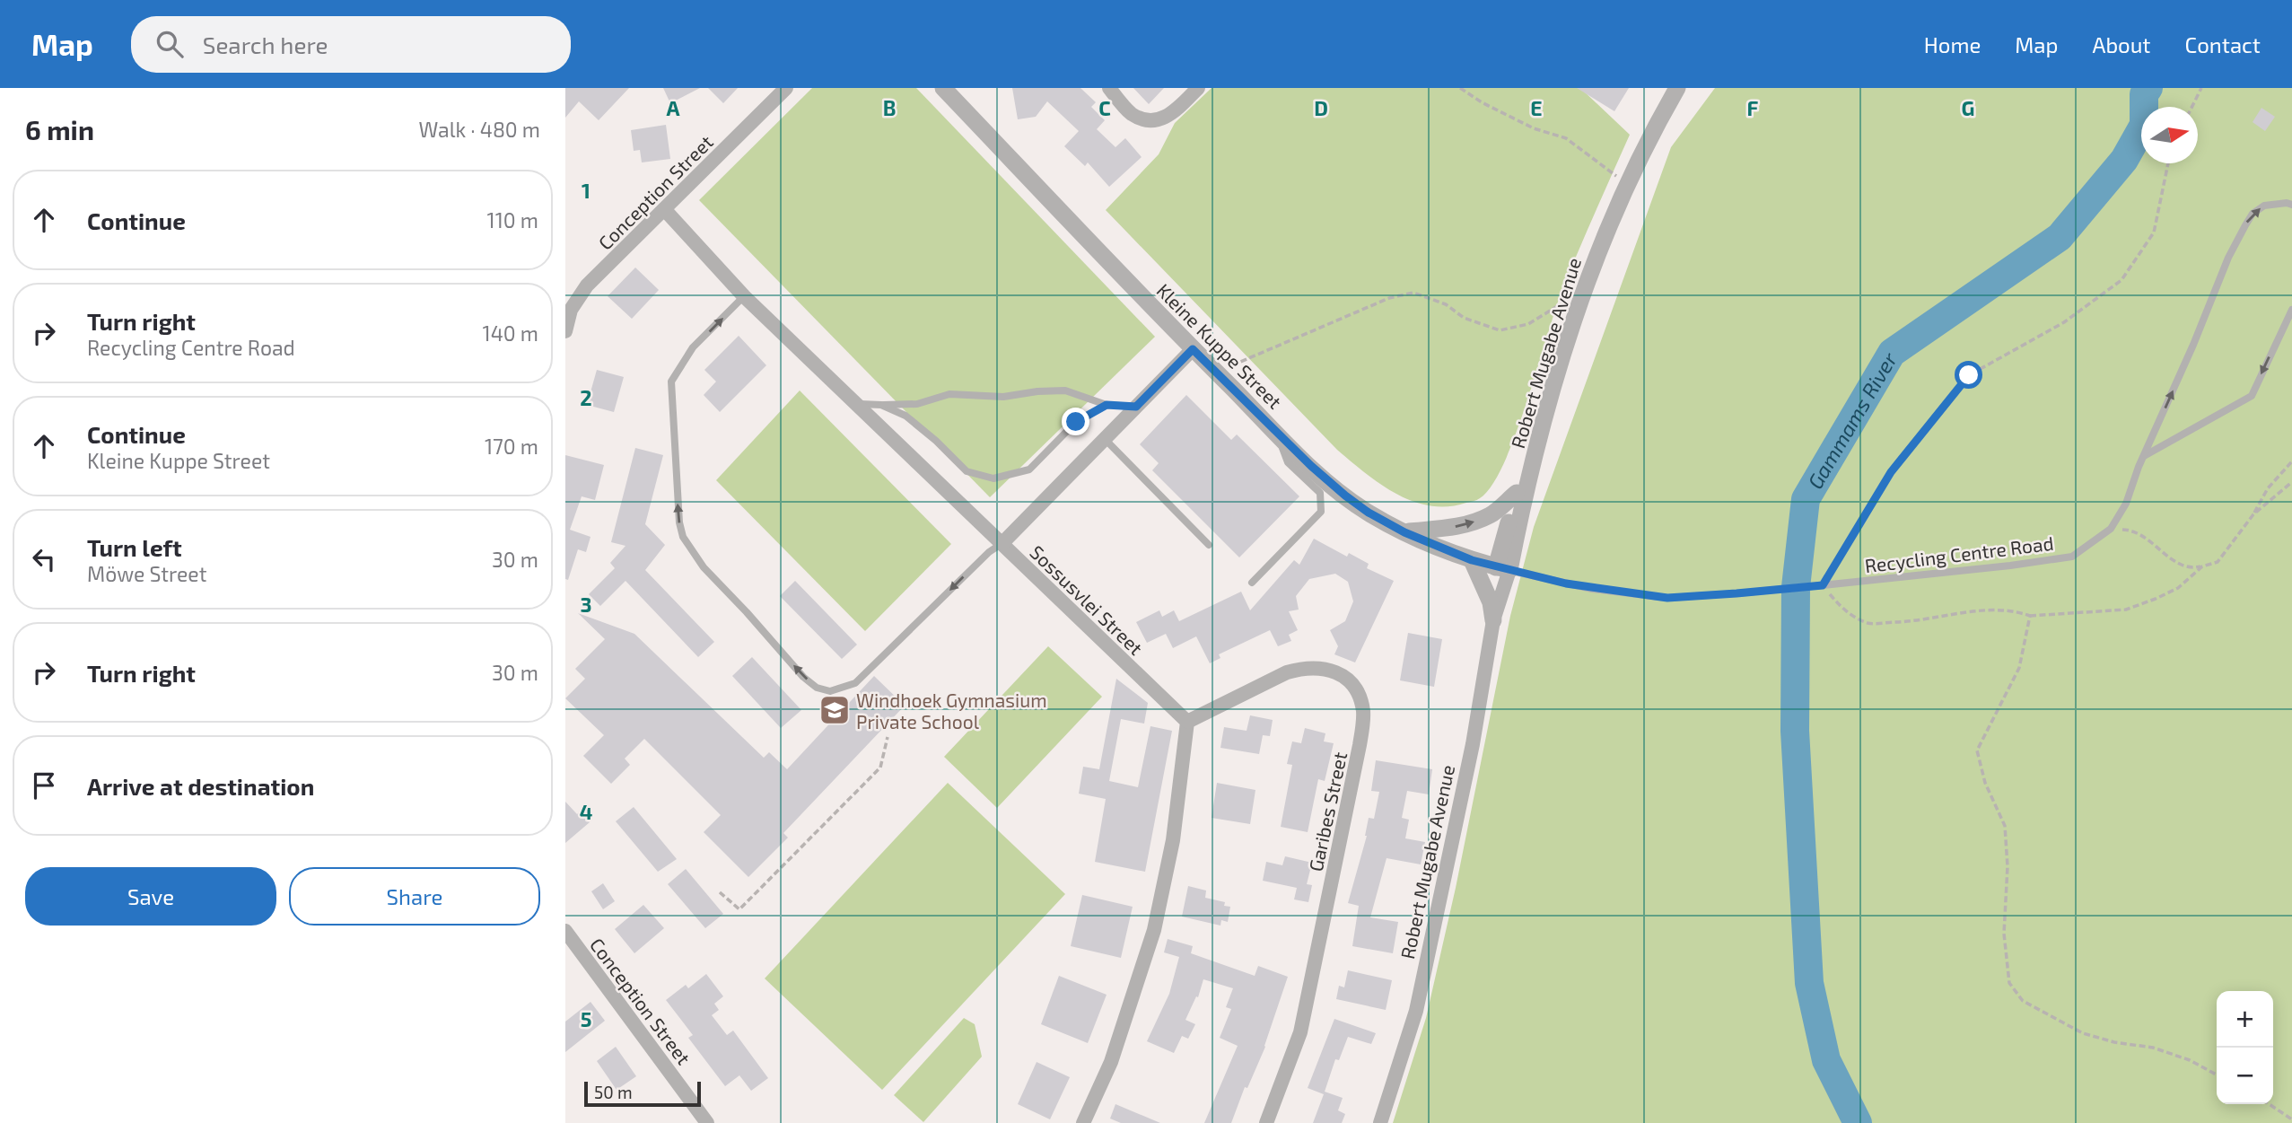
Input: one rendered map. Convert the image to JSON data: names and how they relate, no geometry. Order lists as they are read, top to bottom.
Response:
{
  "streets": {
    "street": [
      "Conception Street",
      "Kleine Kuppe Street",
      "Robert Mugabe Avenue",
      "Sossusvlei Street",
      "Garibes Street"
    ],
    "lane": ["Recycling Centre Road"]
  },
  "crossings": [
    ["Conception Street", "Sossusvlei Street"],
    ["Kleine Kuppe Street", "Robert Mugabe Avenue"],
    ["Kleine Kuppe Street", "Recycling Centre Road"],
    ["Robert Mugabe Avenue", "Recycling Centre Road"],
    ["Sossusvlei Street", "Garibes Street"]
  ],
  "water": ["Gammams River"],
  "places": {
    "school or university": ["Windhoek Gymnasium Private School"]
  },
  "scale_bar": "50 m",
  "north": "right",
  "page": {
    "header": "Map",
    "search": "Search here",
    "nav": [
      "Home",
      "Map",
      "About",
      "Contact"
    ],
    "heading": ["6 min", "Walk · 480 m"],
    "list": [
      ["Continue", "110 m"],
      ["Turn right", "Recycling Centre Road", "140 m"],
      ["Continue", "Kleine Kuppe Street", "170 m"],
      ["Turn left", "Möwe Street", "30 m"],
      ["Turn right", "30 m"],
      "Arrive at destination"
    ],
    "buttons": ["Save", "Share"],
    "map_buttons": ["+", "−"],
    "scale": "50 m"
  },
  "grid": {
    "columns": [
      "A",
      "B",
      "C",
      "D",
      "E",
      "F",
      "G"
    ],
    "rows": [
      "1",
      "2",
      "3",
      "4",
      "5"
    ]
  }
}
